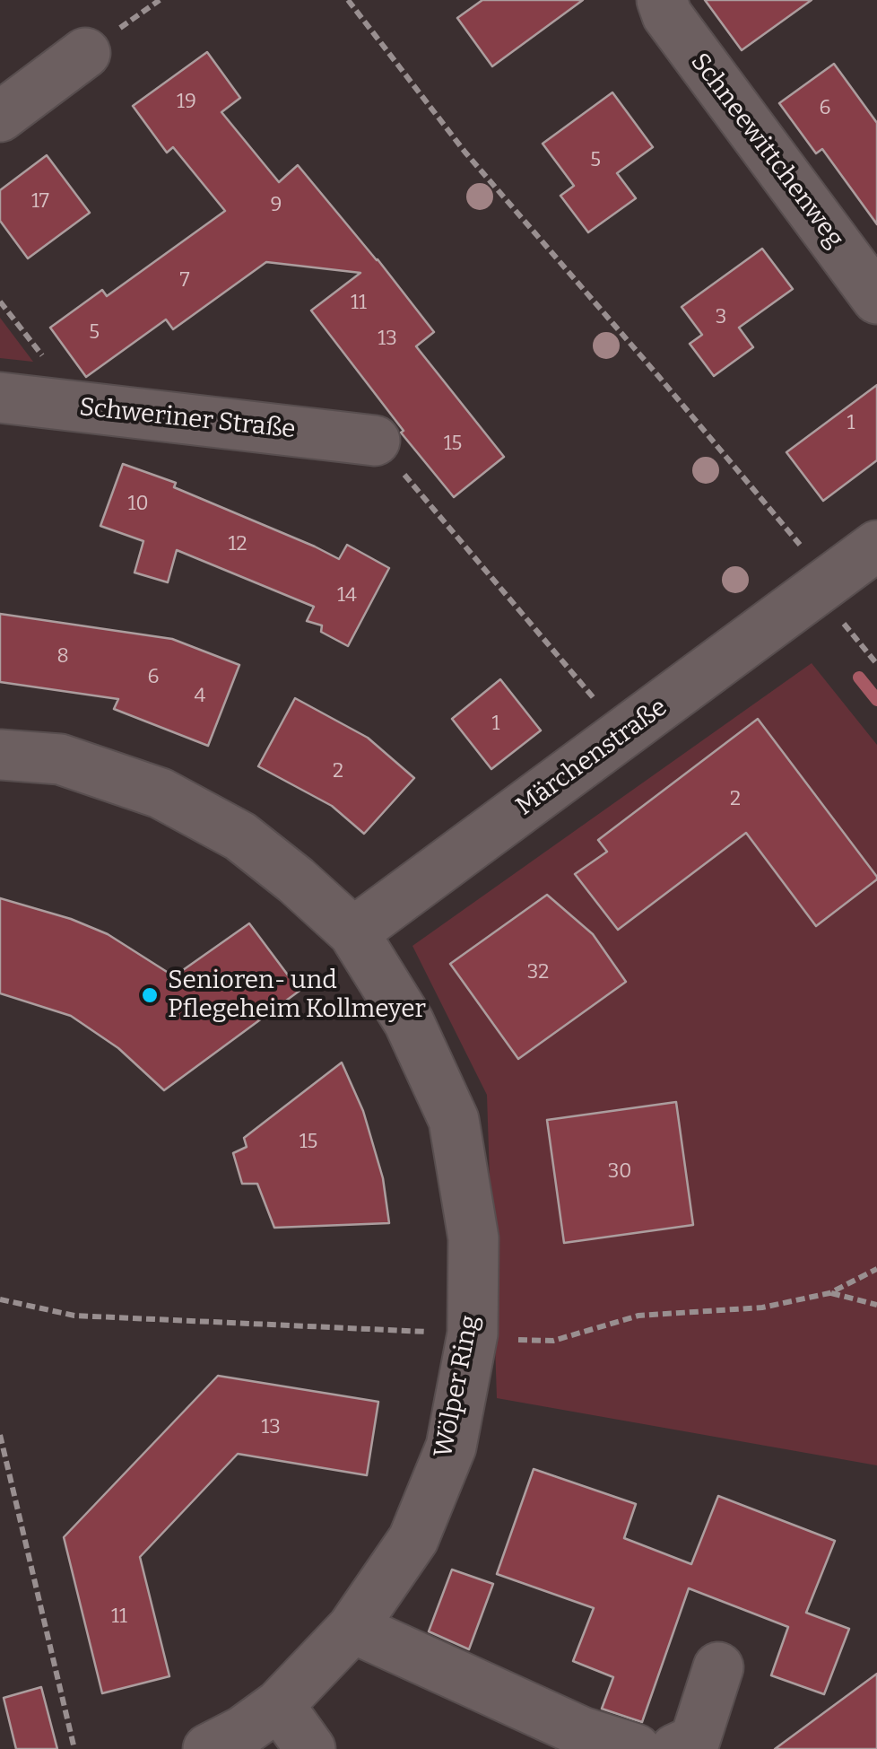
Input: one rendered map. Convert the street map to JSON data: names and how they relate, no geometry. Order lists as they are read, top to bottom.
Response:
{
  "streets": {
    "street": [
      "Schneewittchenweg",
      "Schweriner Straße",
      "Märchenstraße",
      "Wölper Ring"
    ]
  },
  "crossings": [
    ["Märchenstraße", "Wölper Ring"]
  ],
  "places": ["Senioren- und Pflegeheim Kollmeyer"],
  "house_numbers": [
    "19",
    "6",
    "5",
    "17",
    "9",
    "7",
    "11",
    "3",
    "5",
    "13",
    "1",
    "15",
    "10",
    "12",
    "14",
    "8",
    "6",
    "4",
    "1",
    "2",
    "2",
    "32",
    "15",
    "30",
    "13",
    "11"
  ]
}
